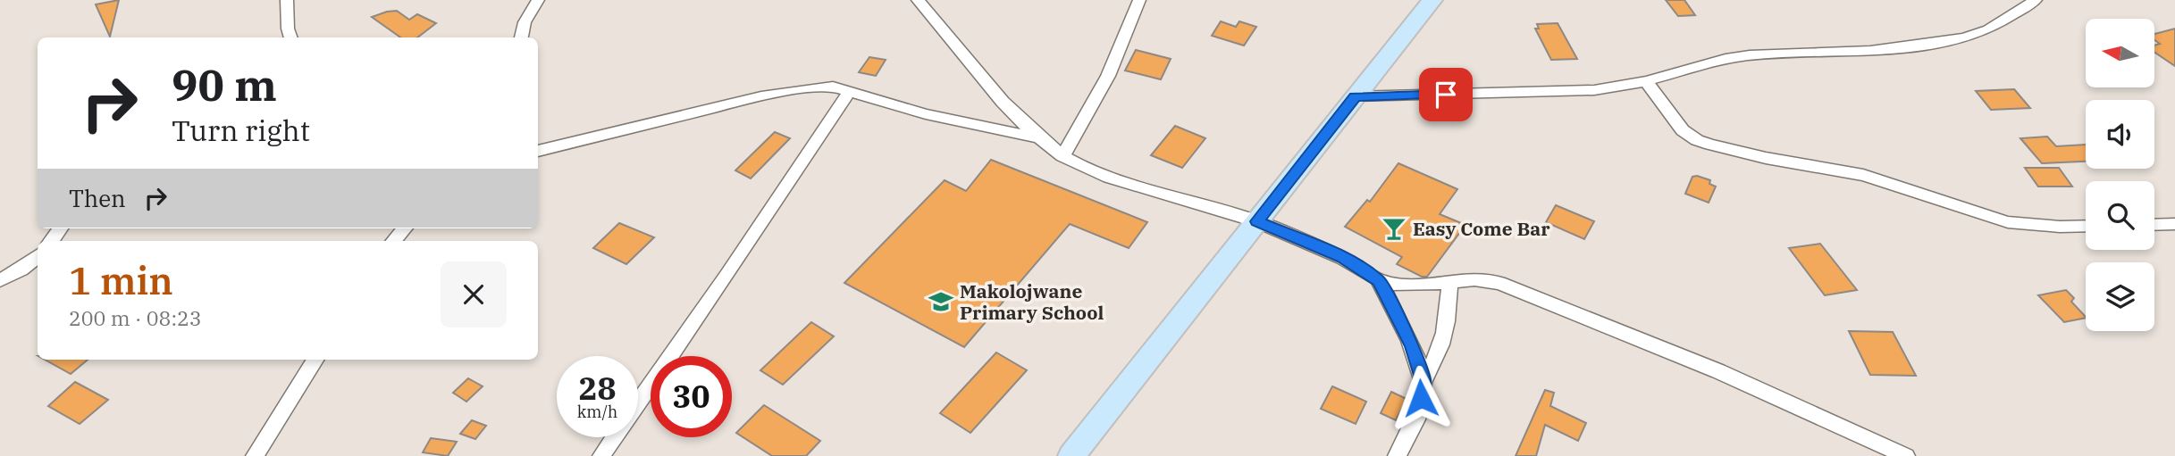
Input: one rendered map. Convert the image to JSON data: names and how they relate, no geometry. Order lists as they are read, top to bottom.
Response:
{
  "places": {
    "bar": ["Easy Come Bar"],
    "school or university": ["Makolojwane Primary School"]
  },
  "north": "left",
  "page": {
    "turn": ["90 m", "Turn right"],
    "then": "Then",
    "heading": ["1 min", "200 m · 08:23"],
    "speed": "28 km/h",
    "limit": "30"
  }
}
